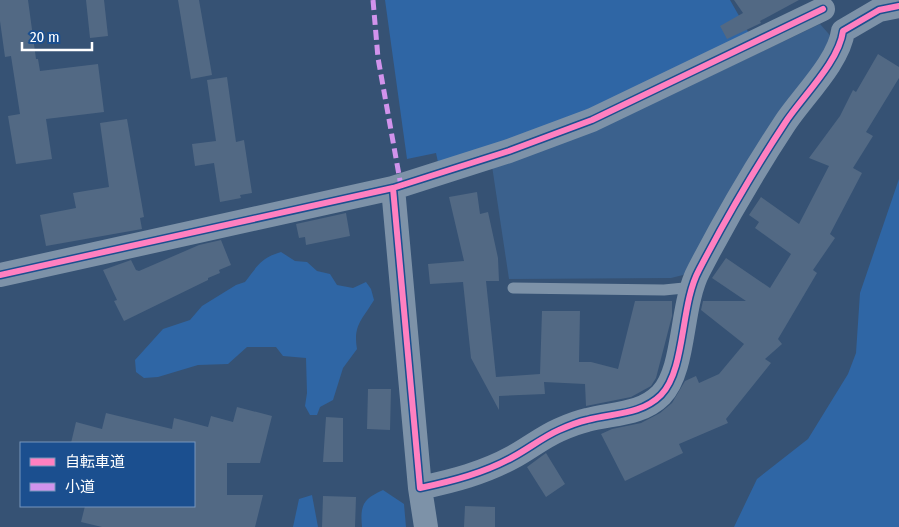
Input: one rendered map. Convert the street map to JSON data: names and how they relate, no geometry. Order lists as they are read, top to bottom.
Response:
{
  "legend": ["自転車道", "小道"],
  "scale_bar": "20 m"
}
